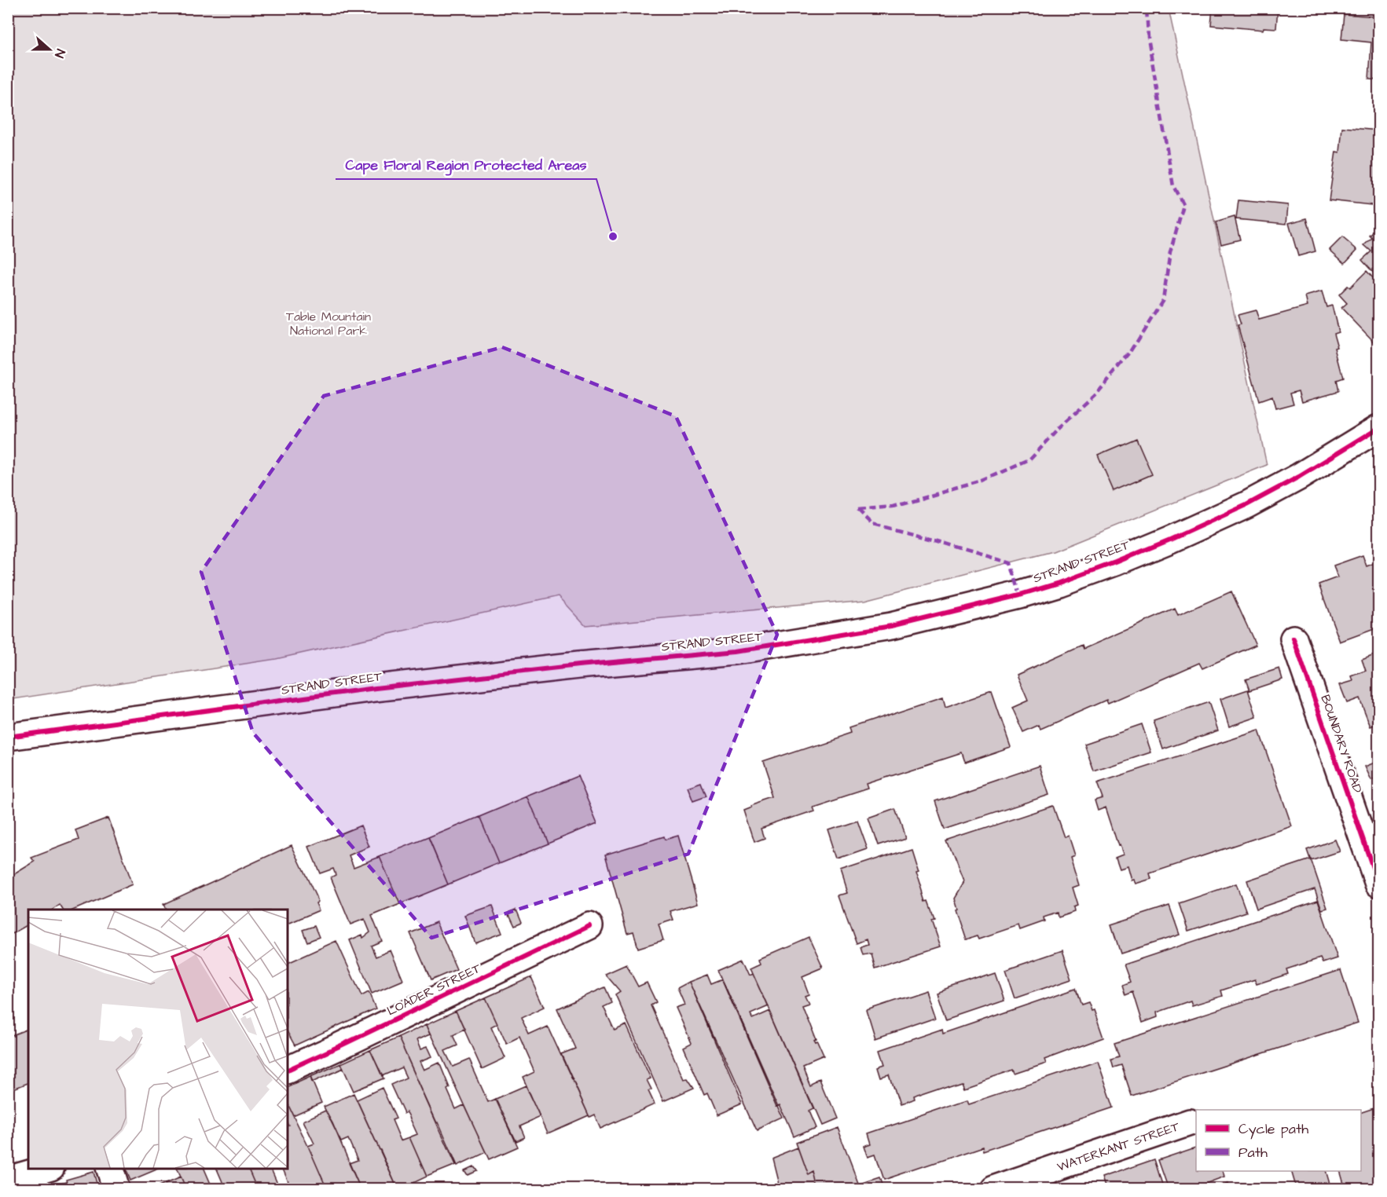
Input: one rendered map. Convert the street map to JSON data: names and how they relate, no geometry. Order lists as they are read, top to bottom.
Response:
{
  "streets": {
    "street": [
      "STRAND STREET",
      "BOUNDARY ROAD",
      "LOADER STREET",
      "WATERKANT STREET"
    ]
  },
  "parks": ["Table Mountain National Park"],
  "places": ["Cape Floral Region Protected Areas"],
  "legend": ["Cycle path", "Path"],
  "north": "right"
}
